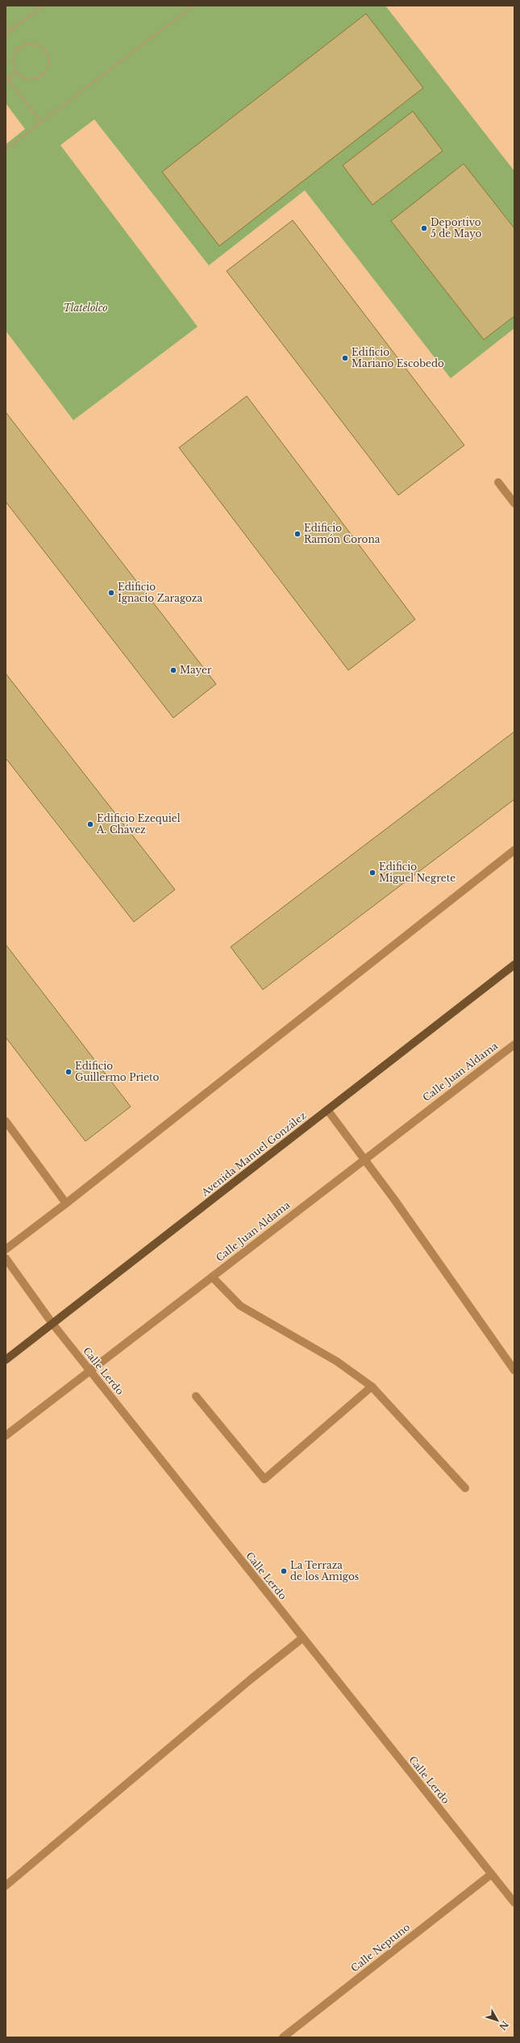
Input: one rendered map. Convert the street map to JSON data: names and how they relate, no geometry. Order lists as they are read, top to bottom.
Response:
{
  "streets": {
    "main road": ["Avenida Manuel González"],
    "street": ["Calle Juan Aldama", "Calle Lerdo", "Calle Neptuno"]
  },
  "crossings": [
    ["Calle Juan Aldama", "Calle Lerdo"],
    ["Avenida Manuel González", "Calle Lerdo"],
    ["Calle Lerdo", "Calle Neptuno"]
  ],
  "parks": ["Tlatelolco"],
  "places": [
    "Deportivo 5 de Mayo",
    "Edificio Mariano Escobedo",
    "Edificio Ramón Corona",
    "Edificio Ignacio Zaragoza",
    "Mayer",
    "Edificio Ezequiel A. Chávez",
    "Edificio Miguel Negrete",
    "Edificio Guillermo Prieto",
    "La Terraza de los Amigos"
  ],
  "north": "bottom right"
}
